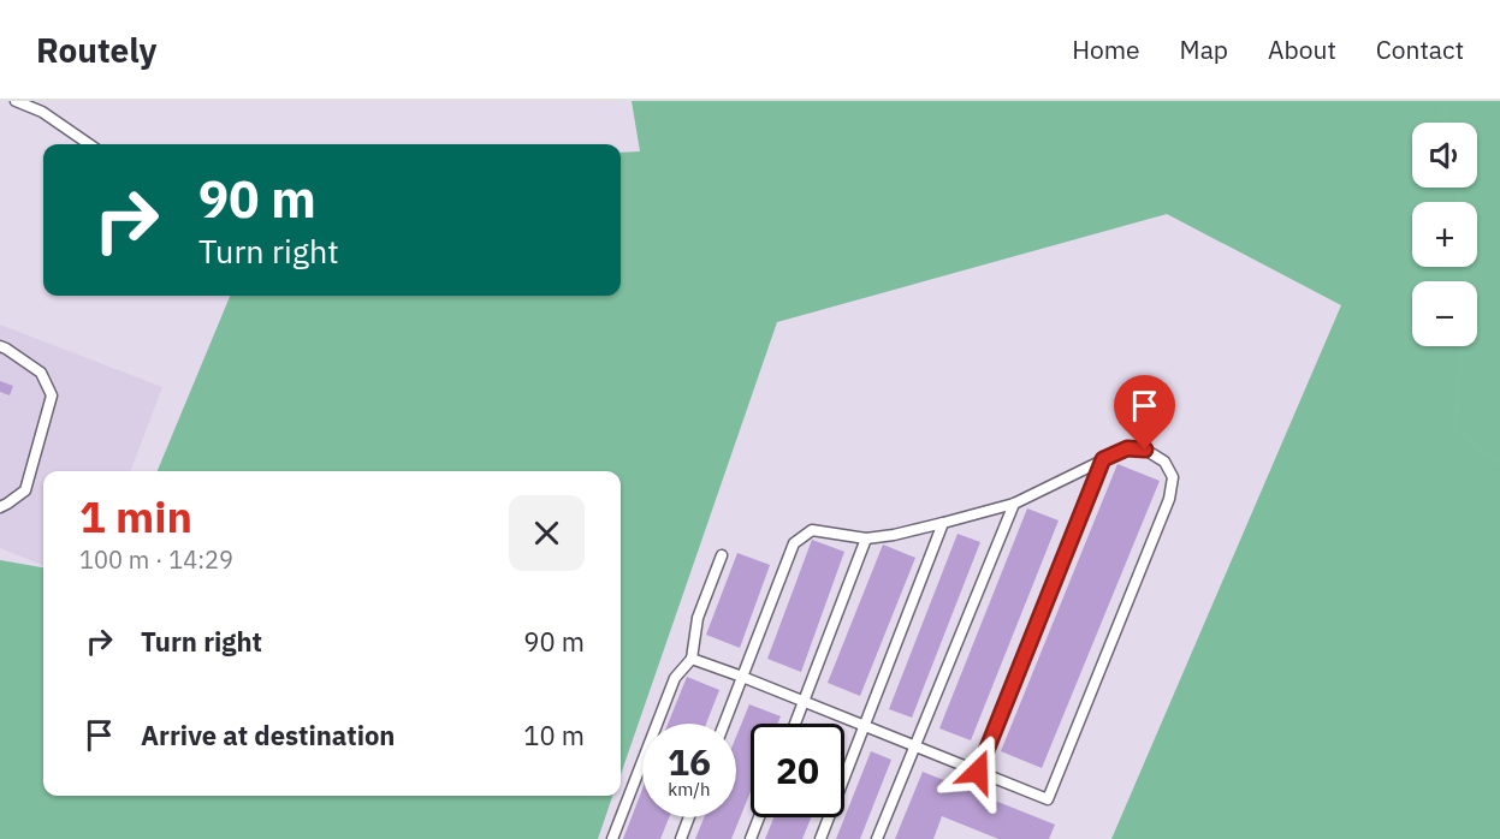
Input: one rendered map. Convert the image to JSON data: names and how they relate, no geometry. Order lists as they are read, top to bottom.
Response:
{
  "page": {
    "header": "Routely",
    "nav": [
      "Home",
      "Map",
      "About",
      "Contact"
    ],
    "map_buttons": ["+", "−"],
    "turn": ["90 m", "Turn right"],
    "heading": ["1 min", "100 m · 14:29"],
    "list": [
      {
        "name": "Turn right",
        "value": "90 m"
      },
      {
        "name": "Arrive at destination",
        "value": "10 m"
      }
    ],
    "speed": "16 km/h",
    "limit": "20"
  }
}
